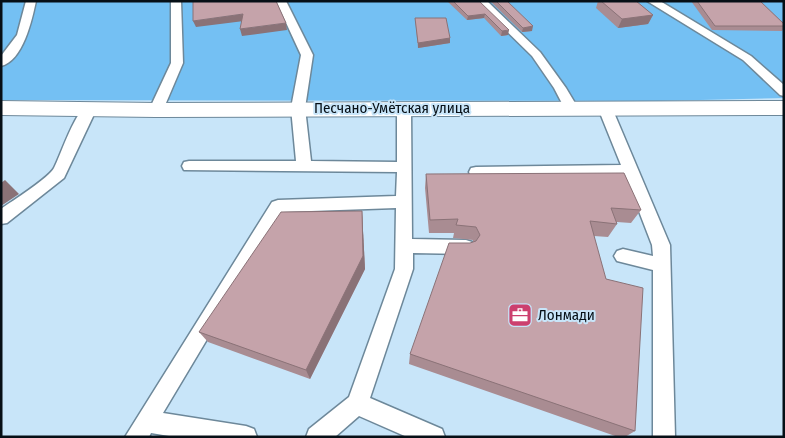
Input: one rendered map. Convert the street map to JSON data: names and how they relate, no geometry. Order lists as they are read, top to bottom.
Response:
{
  "streets": {
    "main road": ["Песчано-Умётская улица"]
  },
  "places": {
    "office": ["Лонмади"]
  }
}
